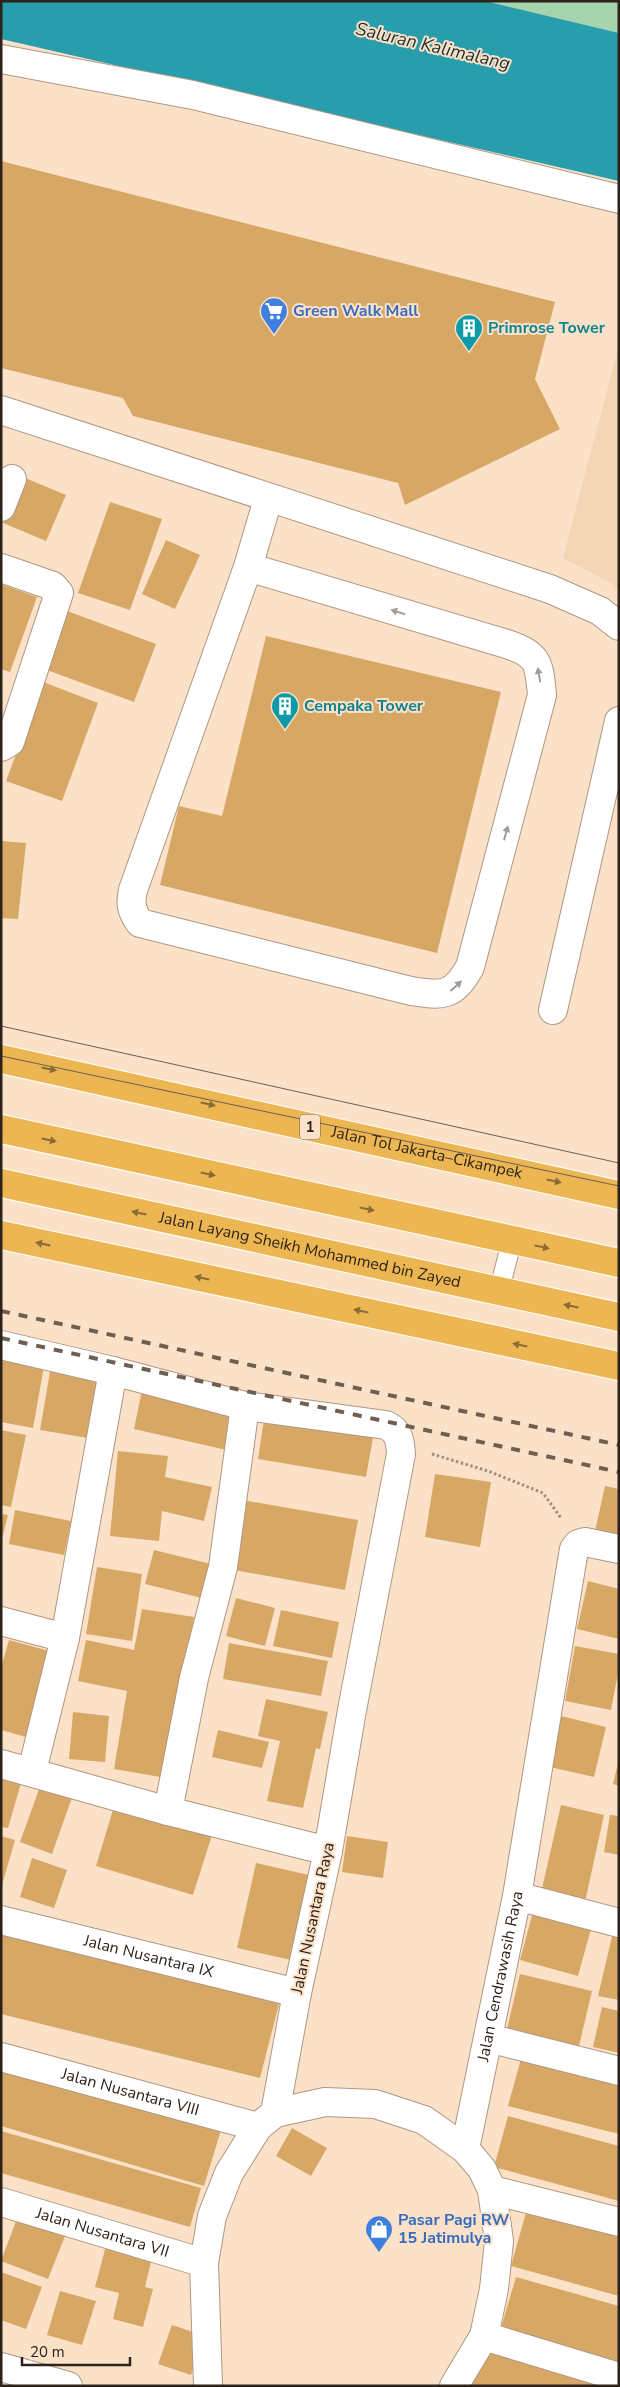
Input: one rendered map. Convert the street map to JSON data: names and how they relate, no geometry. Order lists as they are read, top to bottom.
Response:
{
  "streets": {
    "highway": ["1", "Jalan Tol Jakarta–Cikampek", "Jalan Layang Sheikh Mohammed bin Zayed"],
    "street": [
      "Jalan Nusantara Raya",
      "Jalan Nusantara IX",
      "Jalan Cendrawasih Raya",
      "Jalan Nusantara VIII",
      "Jalan Nusantara VII"
    ]
  },
  "crossings": [
    ["Jalan Nusantara Raya", "Jalan Nusantara IX"],
    ["Jalan Nusantara Raya", "Jalan Nusantara VIII"],
    ["Jalan Nusantara Raya", "Jalan Nusantara VII"]
  ],
  "water": ["Saluran Kalimalang"],
  "places": {
    "supermarket": ["Green Walk Mall"],
    "building": ["Primrose Tower", "Cempaka Tower"],
    "shop": ["Pasar Pagi RW 15 Jatimulya"]
  },
  "scale_bar": "20 m"
}
